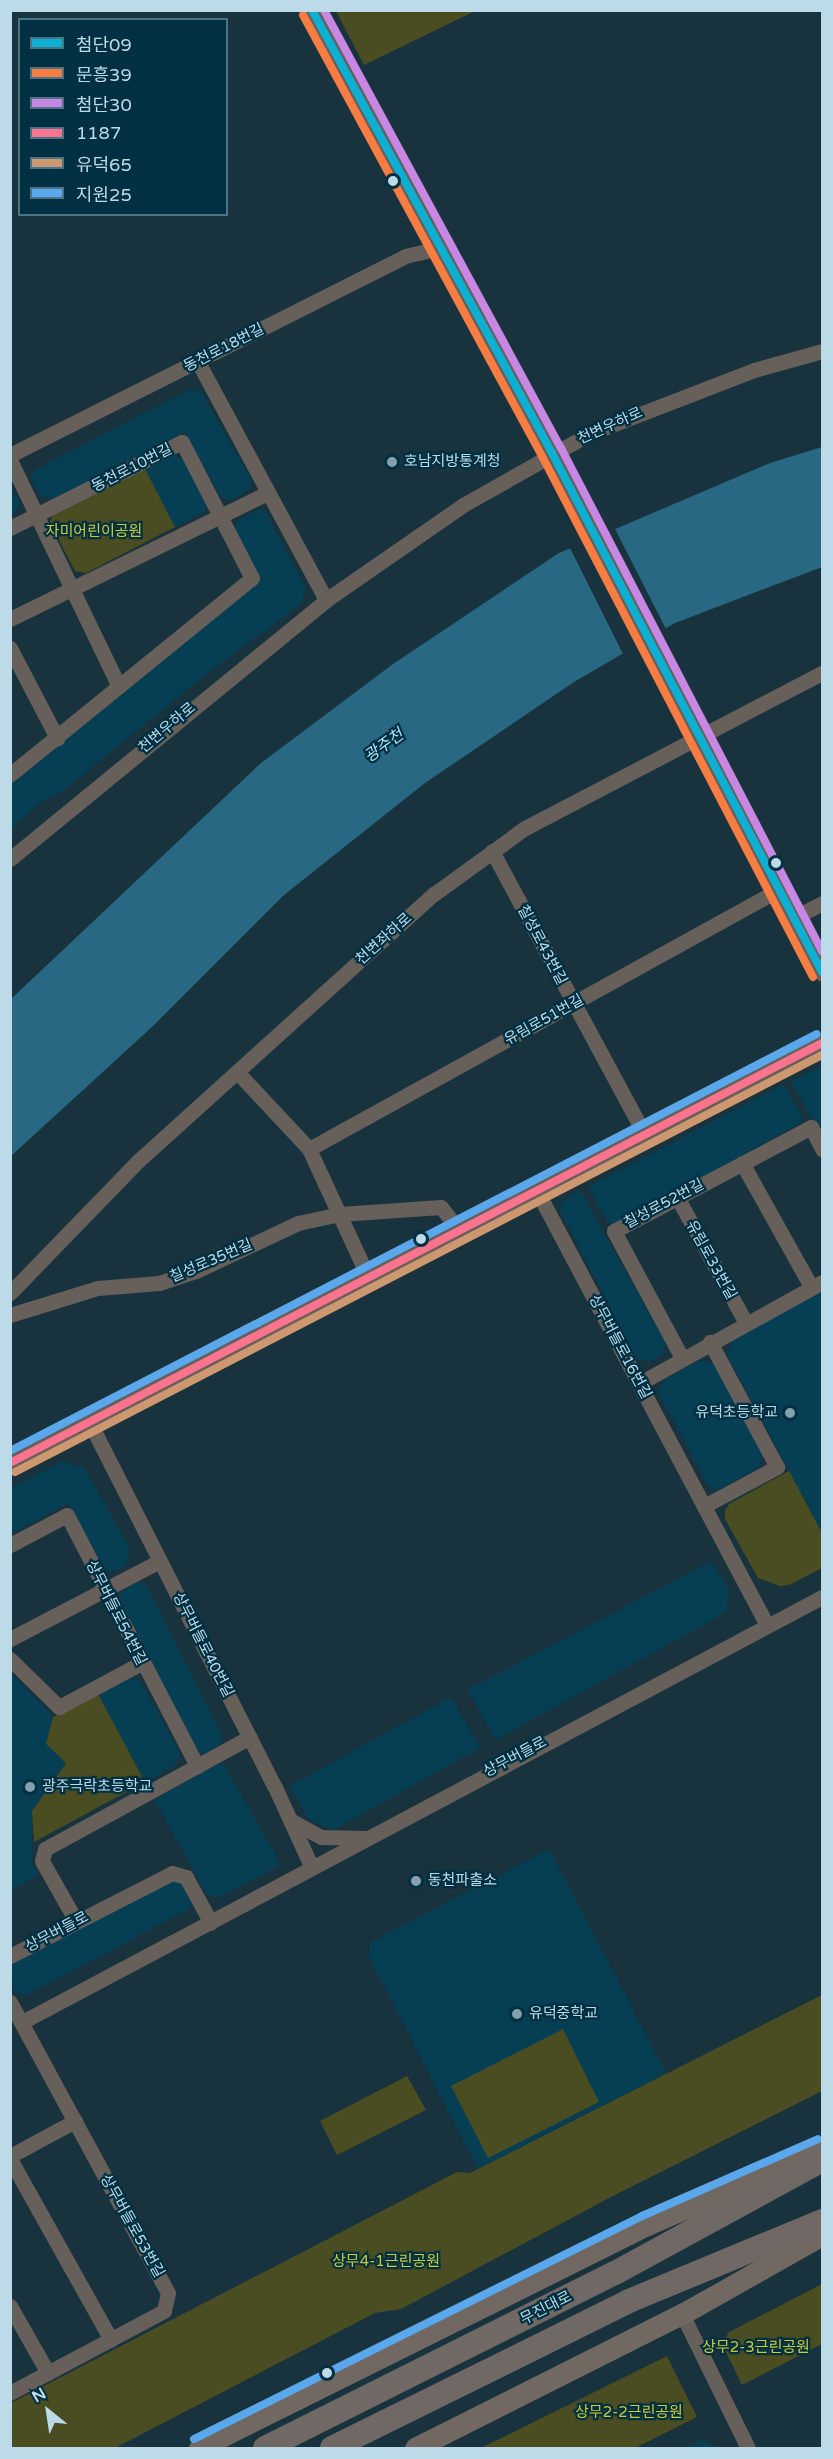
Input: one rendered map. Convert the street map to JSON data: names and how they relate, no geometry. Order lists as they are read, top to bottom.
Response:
{
  "streets": {
    "highway": ["무진대로"],
    "street": [
      "동천로18번길",
      "천변우하로",
      "동천로10번길",
      "천변좌하로",
      "칠성로43번길",
      "유림로51번길",
      "칠성로52번길",
      "유림로33번길",
      "칠성로35번길",
      "상무버들로16번길",
      "상무버들로54번길",
      "상무버들로40번길",
      "상무버들로",
      "상무버들로53번길"
    ]
  },
  "crossings": [
    ["천변좌하로", "칠성로43번길"],
    ["칠성로43번길", "유림로51번길"],
    ["칠성로52번길", "유림로33번길"],
    ["상무버들로16번길", "상무버들로"],
    ["상무버들로40번길", "상무버들로"],
    ["상무버들로", "상무버들로53번길"]
  ],
  "water": ["광주천"],
  "parks": [
    "자미어린이공원",
    "상무4-1근린공원",
    "상무2-3근린공원",
    "상무2-2근린공원"
  ],
  "places": [
    "호남지방통계청",
    "유덕초등학교",
    "광주극락초등학교",
    "동천파출소",
    "유덕중학교"
  ],
  "lines": [
    "transit line 첨단09",
    "transit line 첨단30",
    "transit line 문흥39",
    "transit line 지원25",
    "transit line 1187",
    "transit line 유덕65"
  ],
  "legend": [
    "첨단09",
    "문흥39",
    "첨단30",
    "1187",
    "유덕65",
    "지원25"
  ],
  "north": "top left"
}
